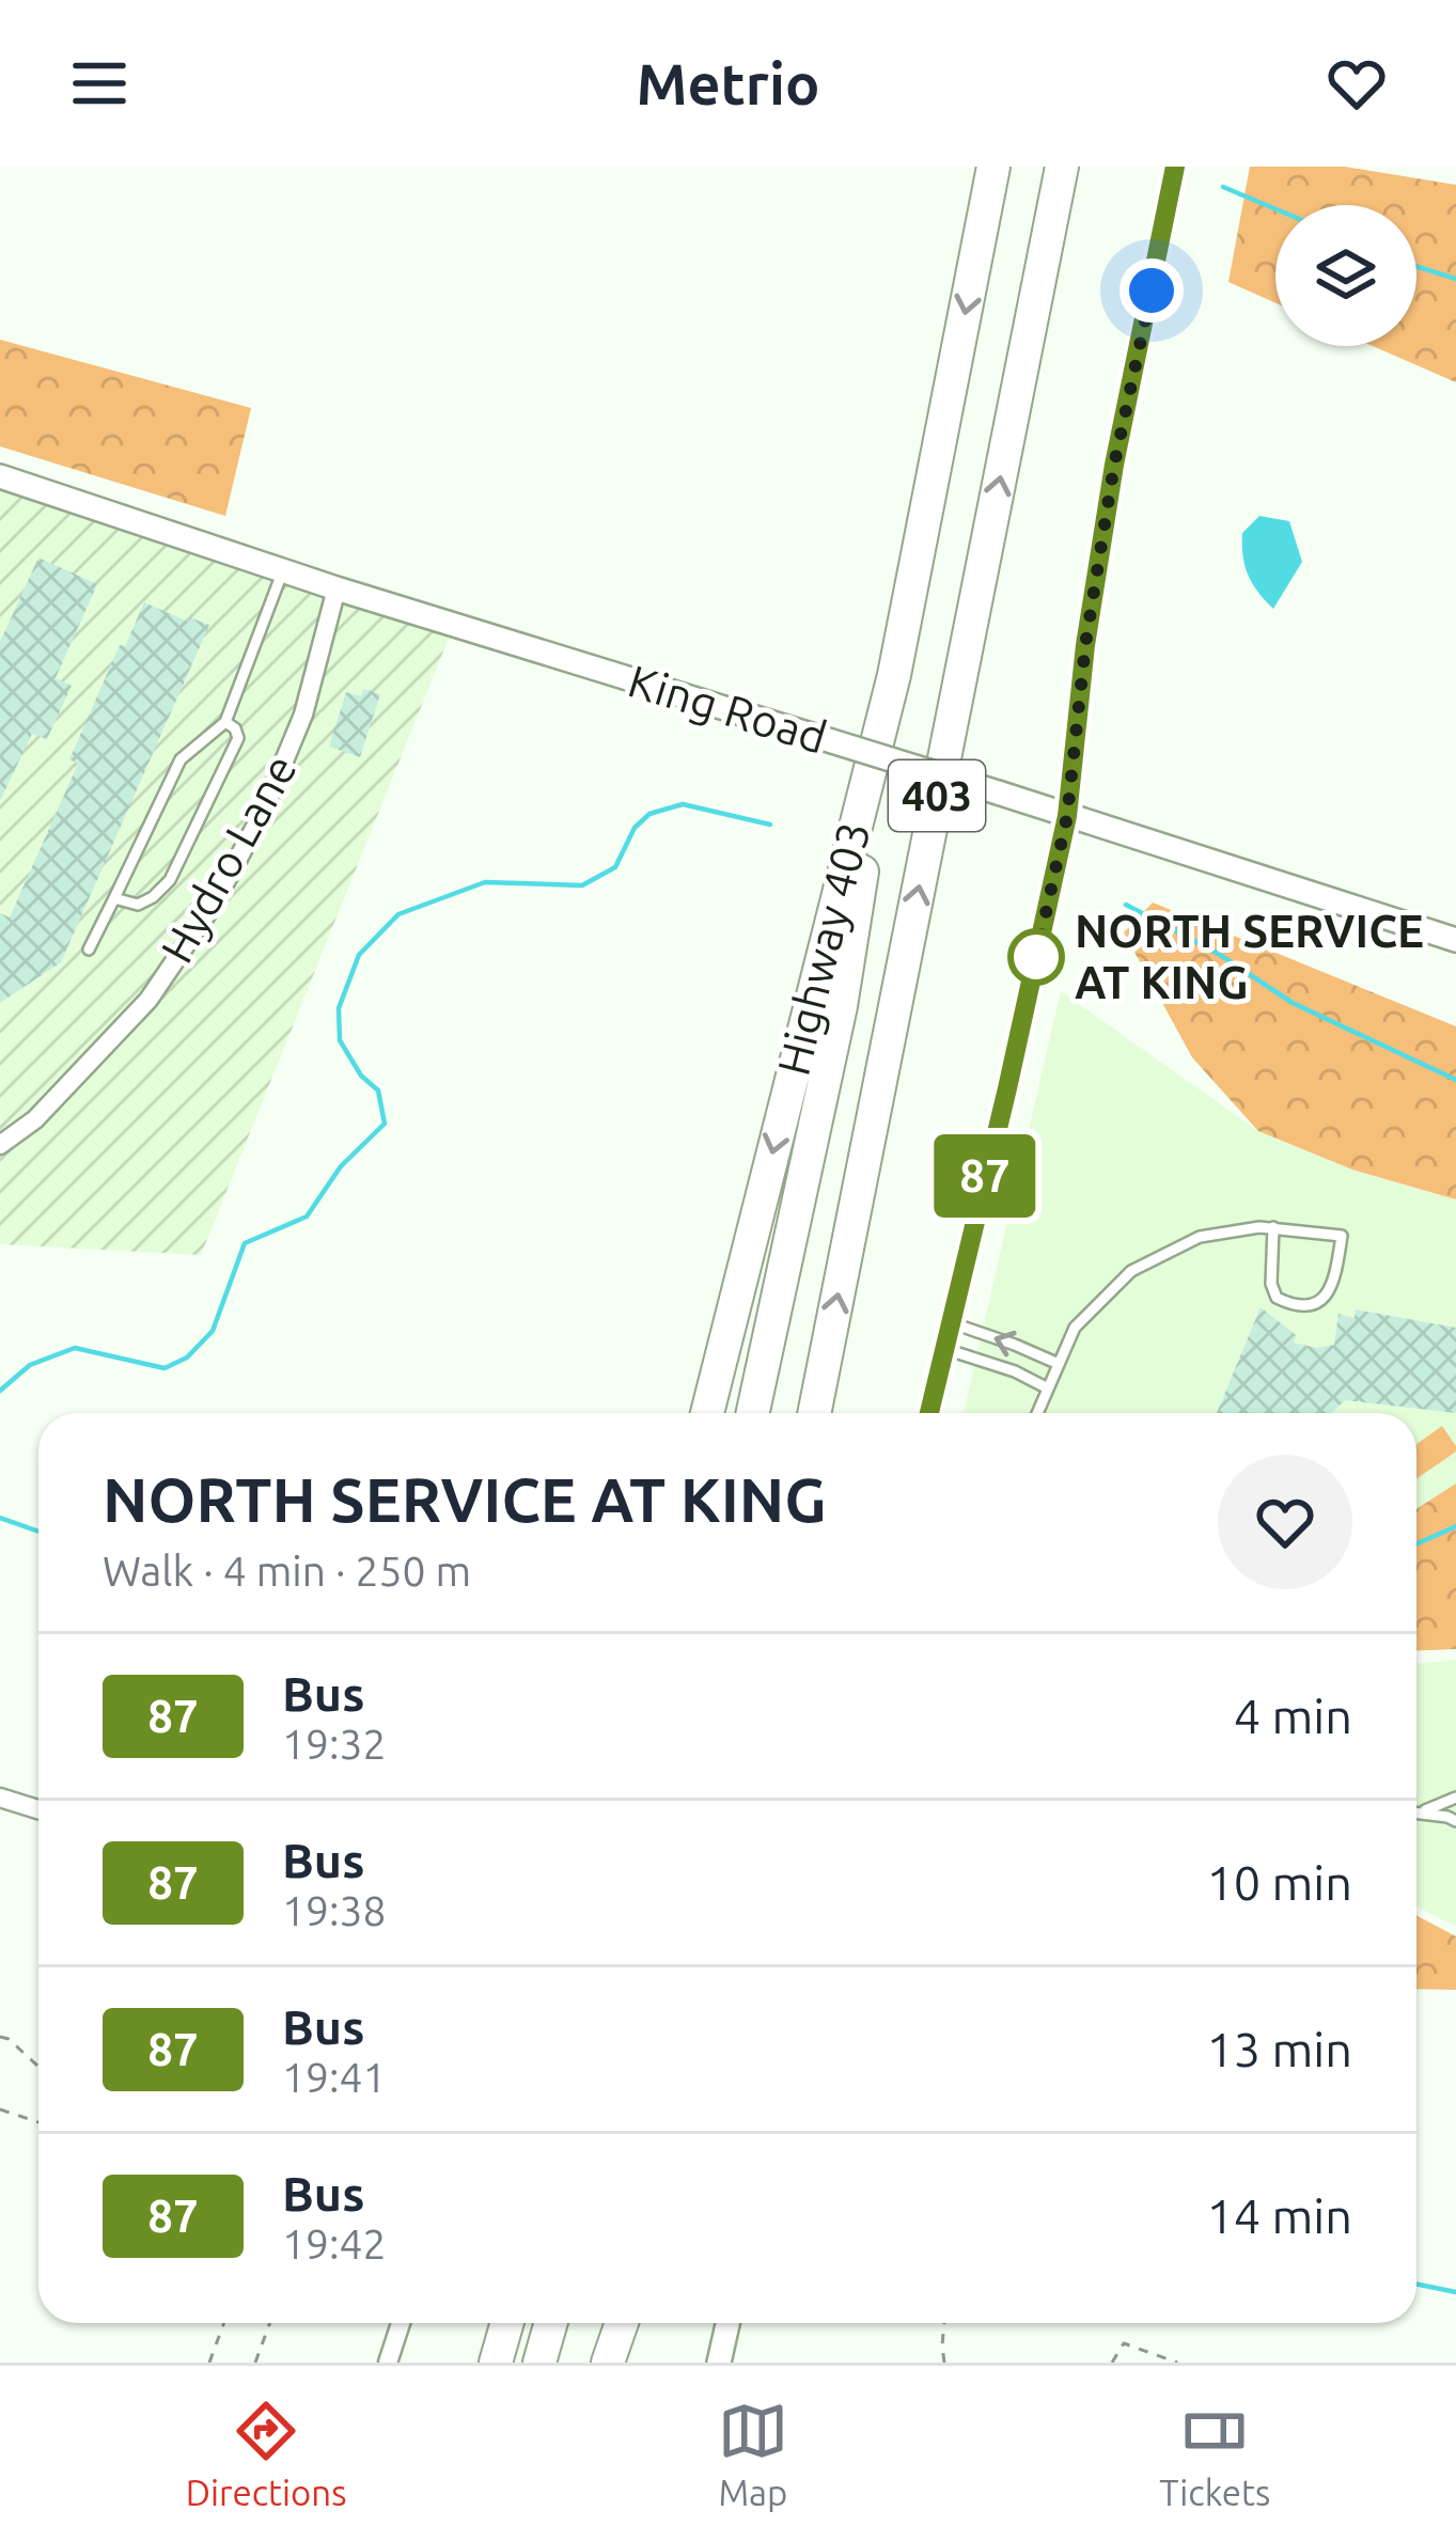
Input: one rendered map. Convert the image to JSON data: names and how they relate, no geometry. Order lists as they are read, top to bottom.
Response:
{
  "streets": {
    "highway": ["403", "Highway 403"],
    "street": ["King Road", "Hydro Lane"]
  },
  "crossings": [
    ["King Road", "Hydro Lane"]
  ],
  "places": ["NORTH SERVICE AT KING"],
  "lines": ["bus line 87"],
  "page": {
    "header": "Metrio",
    "on_map": "87",
    "heading": ["NORTH SERVICE AT KING", "Walk · 4 min · 250 m"],
    "list": [
      {
        "mark": "87",
        "name": "Bus",
        "note": "19:32",
        "value": "4 min"
      },
      {
        "mark": "87",
        "name": "Bus",
        "note": "19:38",
        "value": "10 min"
      },
      {
        "mark": "87",
        "name": "Bus",
        "note": "19:41",
        "value": "13 min"
      },
      {
        "mark": "87",
        "name": "Bus",
        "note": "19:42",
        "value": "14 min"
      }
    ],
    "tabs": ["Directions", "Map", "Tickets"]
  }
}
